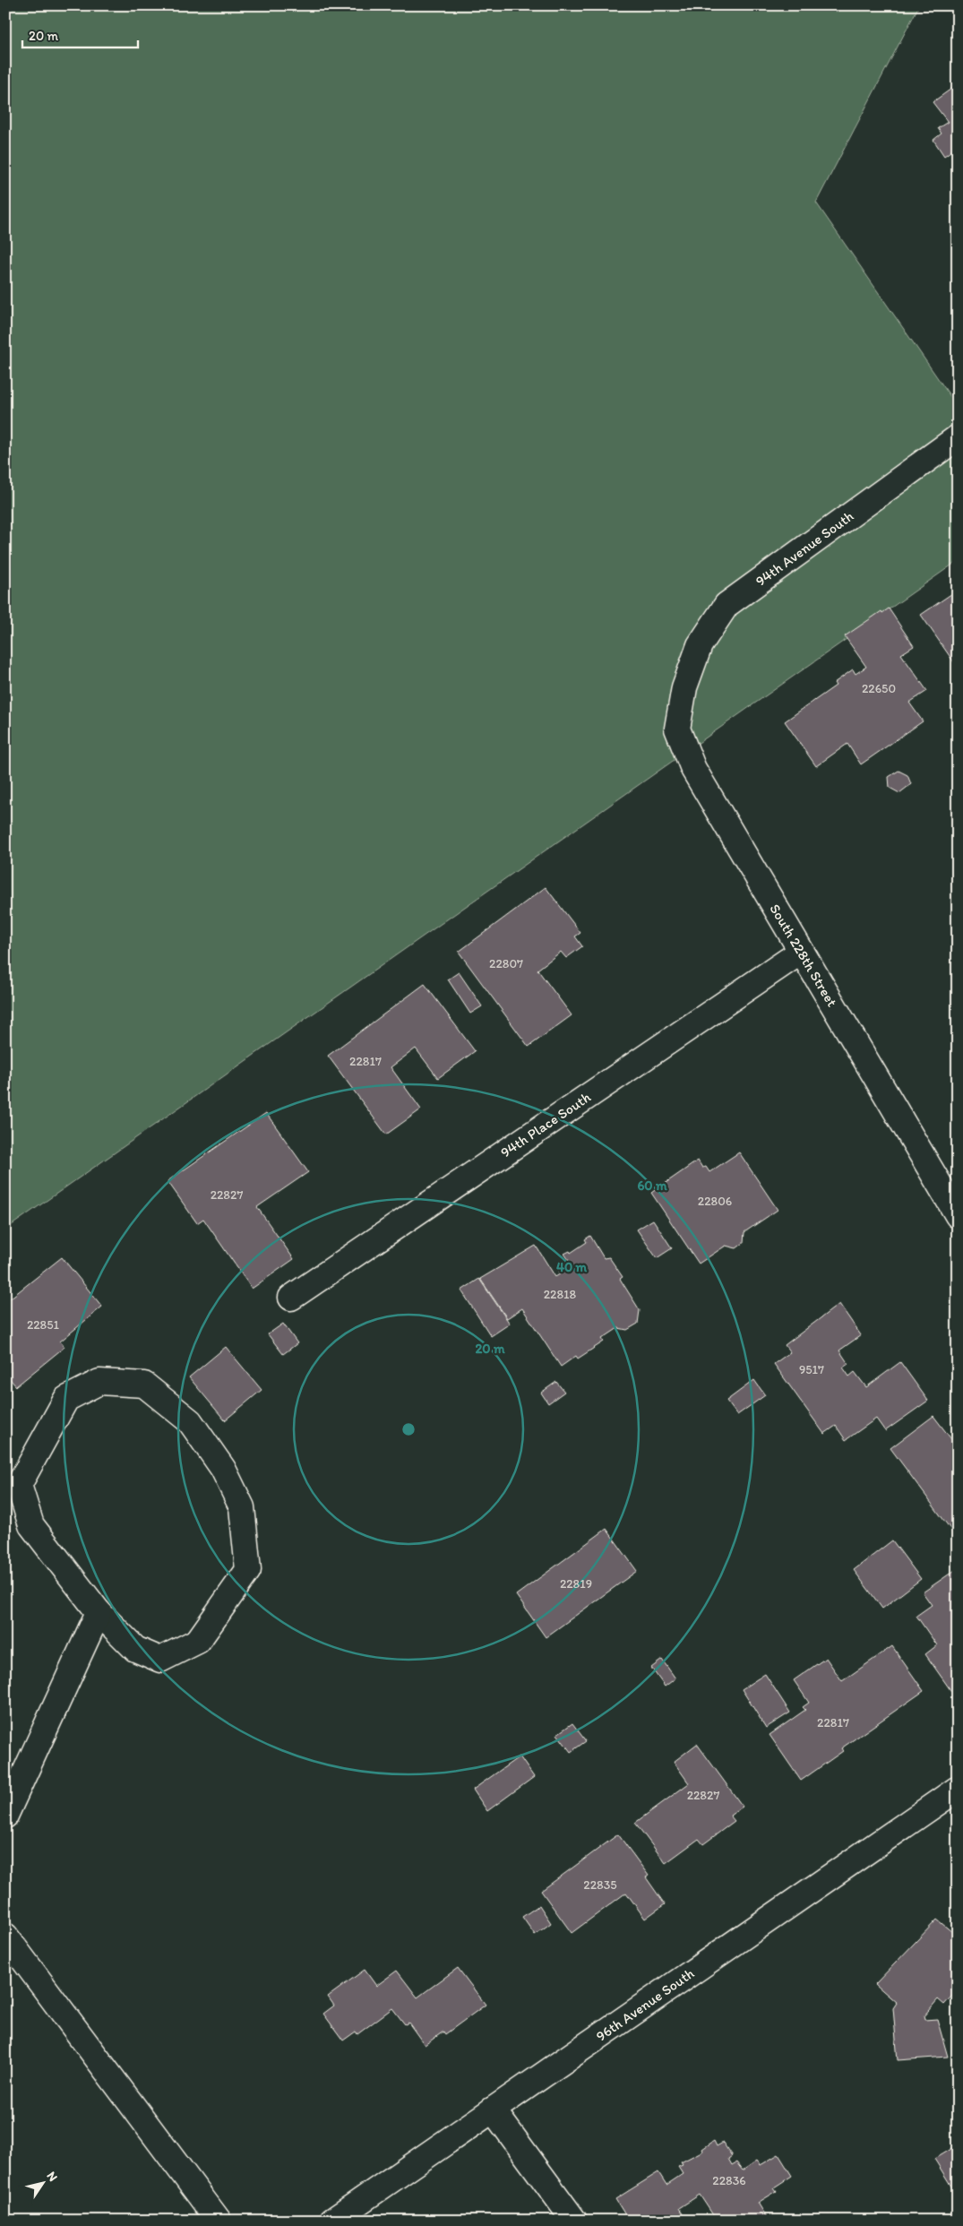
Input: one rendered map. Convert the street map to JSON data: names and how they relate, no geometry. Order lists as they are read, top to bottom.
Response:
{
  "streets": {
    "street": [
      "94th Avenue South",
      "South 228th Street",
      "94th Place South",
      "96th Avenue South"
    ]
  },
  "crossings": [
    ["94th Avenue South", "South 228th Street"],
    ["South 228th Street", "94th Place South"]
  ],
  "house_numbers": [
    "22650",
    "22807",
    "22817",
    "22827",
    "22806",
    "22818",
    "22851",
    "9517",
    "22819",
    "22817",
    "22827",
    "22835",
    "22836"
  ],
  "scale_bar": "20 m",
  "north": "top right",
  "rings": ["60 m", "40 m", "20 m"]
}
